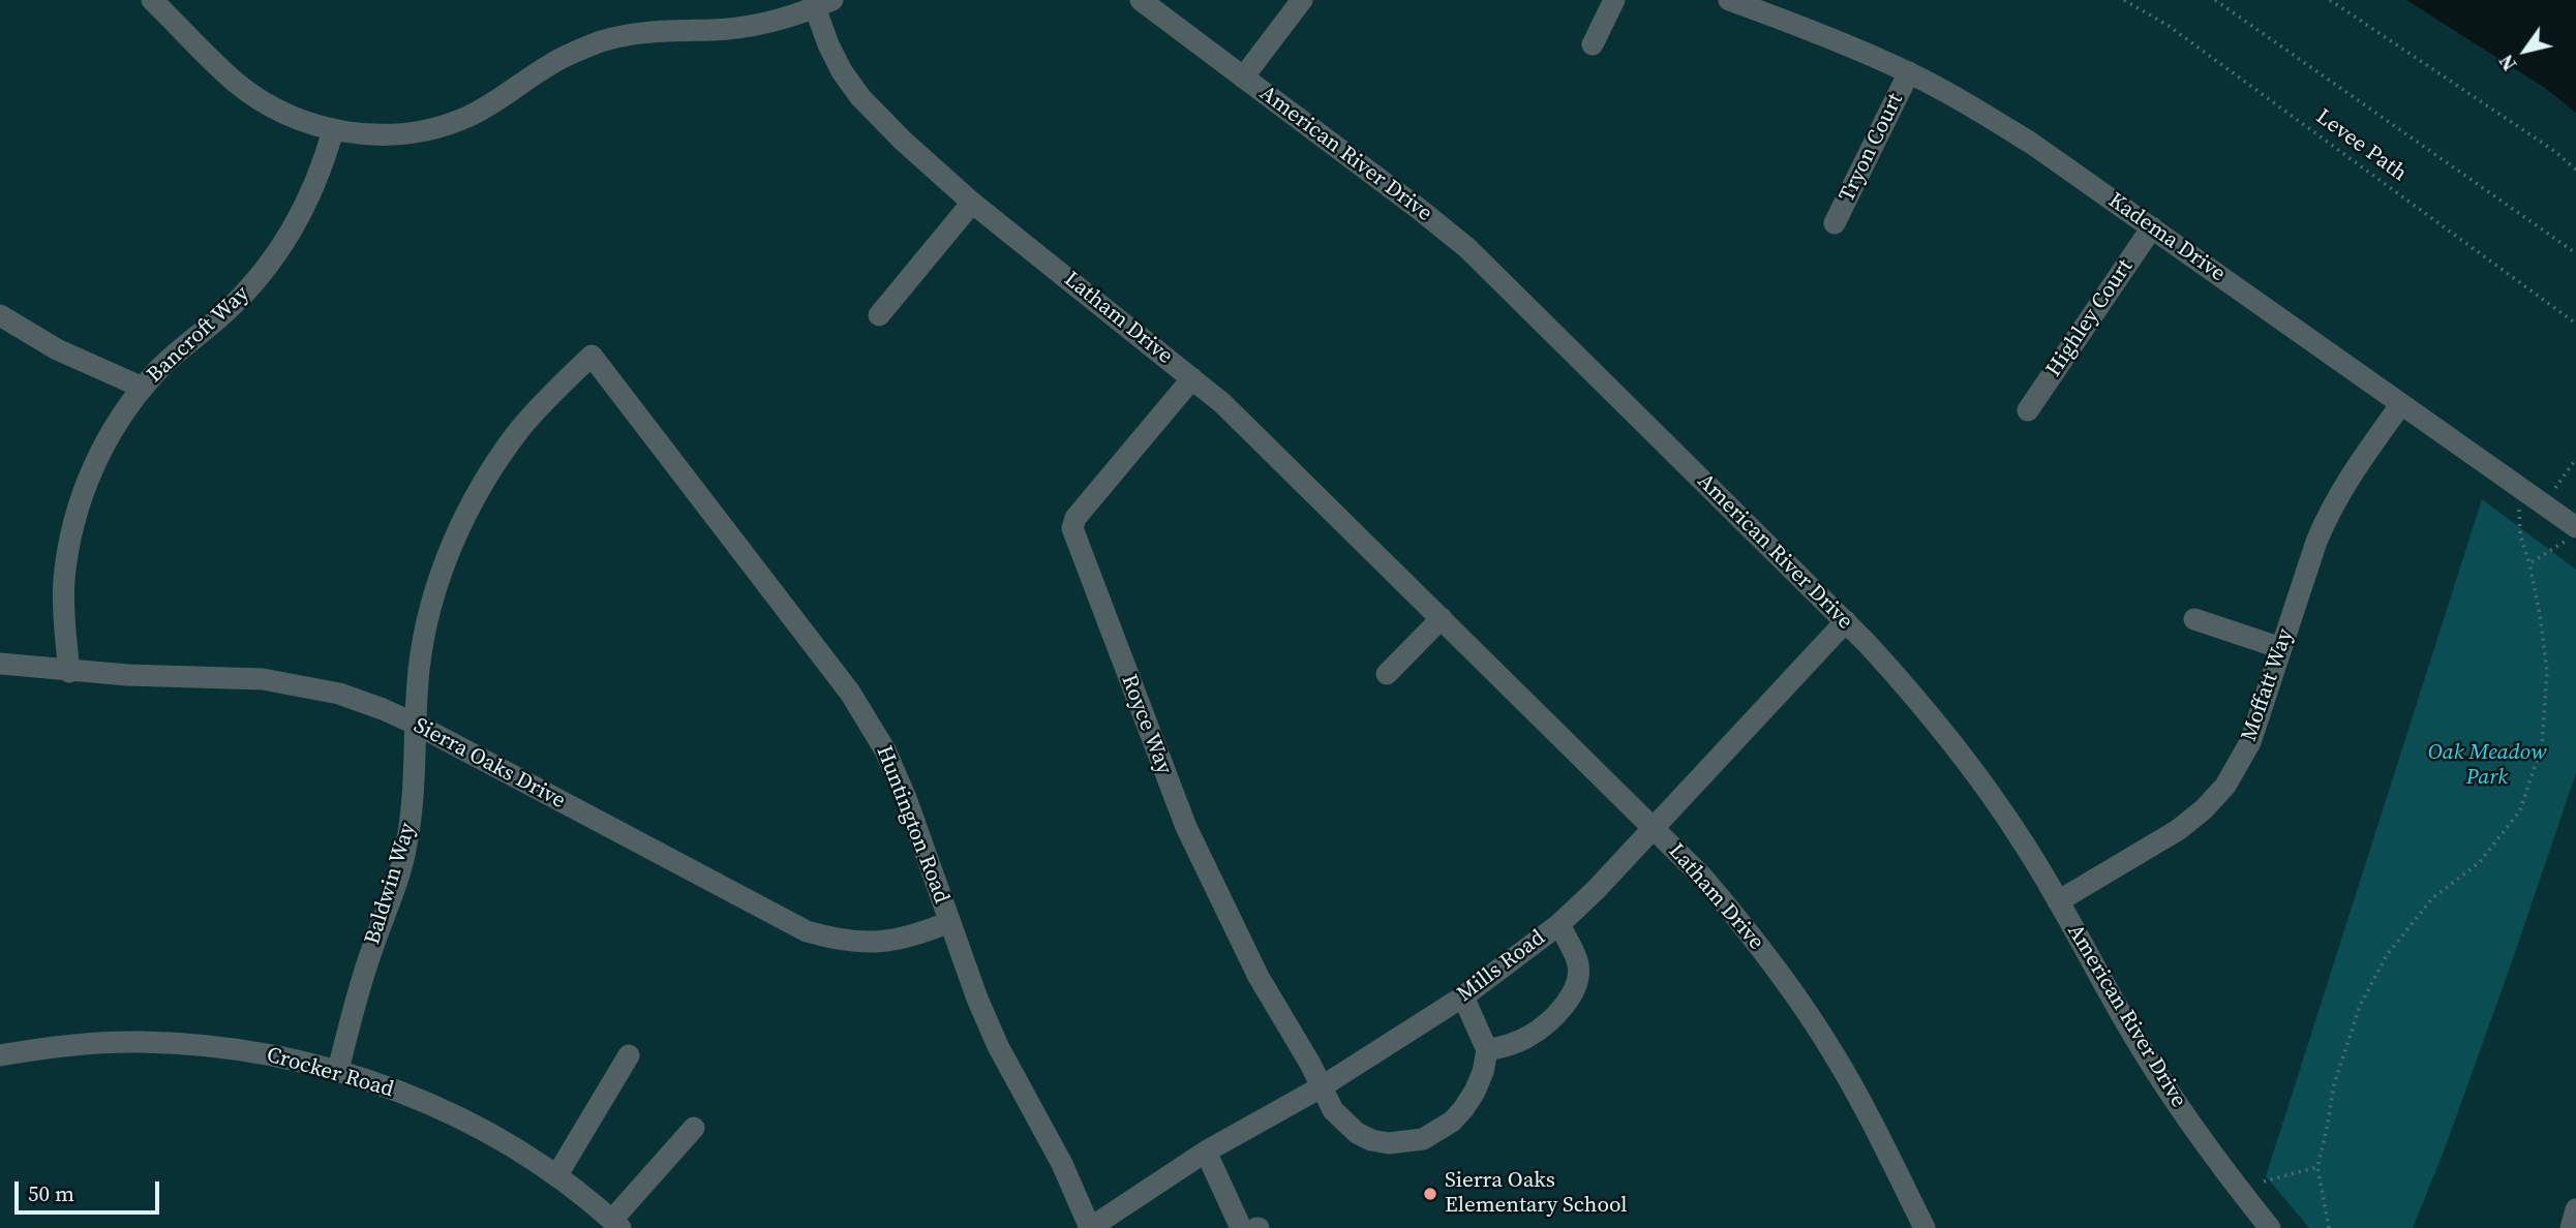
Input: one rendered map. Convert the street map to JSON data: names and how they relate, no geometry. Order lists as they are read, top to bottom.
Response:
{
  "streets": {
    "street": [
      "Tryon Court",
      "American River Drive",
      "Kadema Drive",
      "Latham Drive",
      "Highley Court",
      "Bancroft Way",
      "Moffatt Way",
      "Royce Way",
      "Sierra Oaks Drive",
      "Huntington Road",
      "Baldwin Way",
      "Mills Road",
      "Crocker Road"
    ],
    "path": ["Levee Path"]
  },
  "crossings": [
    ["Tryon Court", "Kadema Drive"],
    ["American River Drive", "Moffatt Way"],
    ["American River Drive", "Mills Road"],
    ["Kadema Drive", "Highley Court"],
    ["Kadema Drive", "Moffatt Way"],
    ["Latham Drive", "Royce Way"],
    ["Latham Drive", "Mills Road"],
    ["Bancroft Way", "Sierra Oaks Drive"],
    ["Royce Way", "Mills Road"],
    ["Sierra Oaks Drive", "Huntington Road"],
    ["Sierra Oaks Drive", "Baldwin Way"],
    ["Huntington Road", "Baldwin Way"],
    ["Huntington Road", "Mills Road"],
    ["Baldwin Way", "Crocker Road"]
  ],
  "parks": ["Oak Meadow Park"],
  "places": ["Sierra Oaks Elementary School"],
  "scale_bar": "50 m",
  "north": "bottom left"
}
